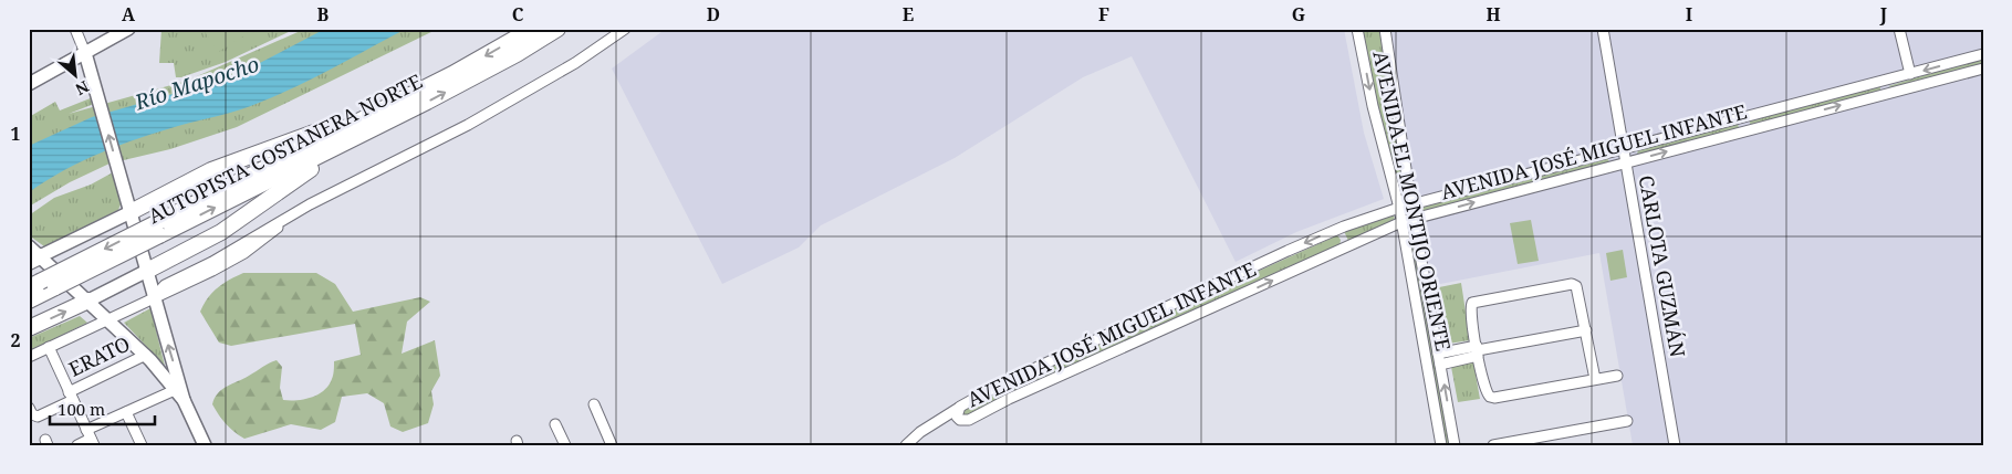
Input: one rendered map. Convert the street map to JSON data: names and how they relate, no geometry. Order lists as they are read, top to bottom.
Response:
{
  "streets": {
    "highway": ["AUTOPISTA COSTANERA NORTE"],
    "street": [
      "AVENIDA JOSÉ MIGUEL INFANTE",
      "AVENIDA EL MONTIJO ORIENTE",
      "CARLOTA GUZMÁN",
      "ERATO"
    ]
  },
  "crossings": [
    ["AVENIDA JOSÉ MIGUEL INFANTE", "AVENIDA EL MONTIJO ORIENTE"],
    ["AVENIDA JOSÉ MIGUEL INFANTE", "CARLOTA GUZMÁN"]
  ],
  "water": ["Río Mapocho"],
  "scale_bar": "100 m",
  "north": "bottom right",
  "grid": {
    "columns": [
      "A",
      "B",
      "C",
      "D",
      "E",
      "F",
      "G",
      "H",
      "I",
      "J"
    ],
    "rows": ["1", "2"]
  }
}
